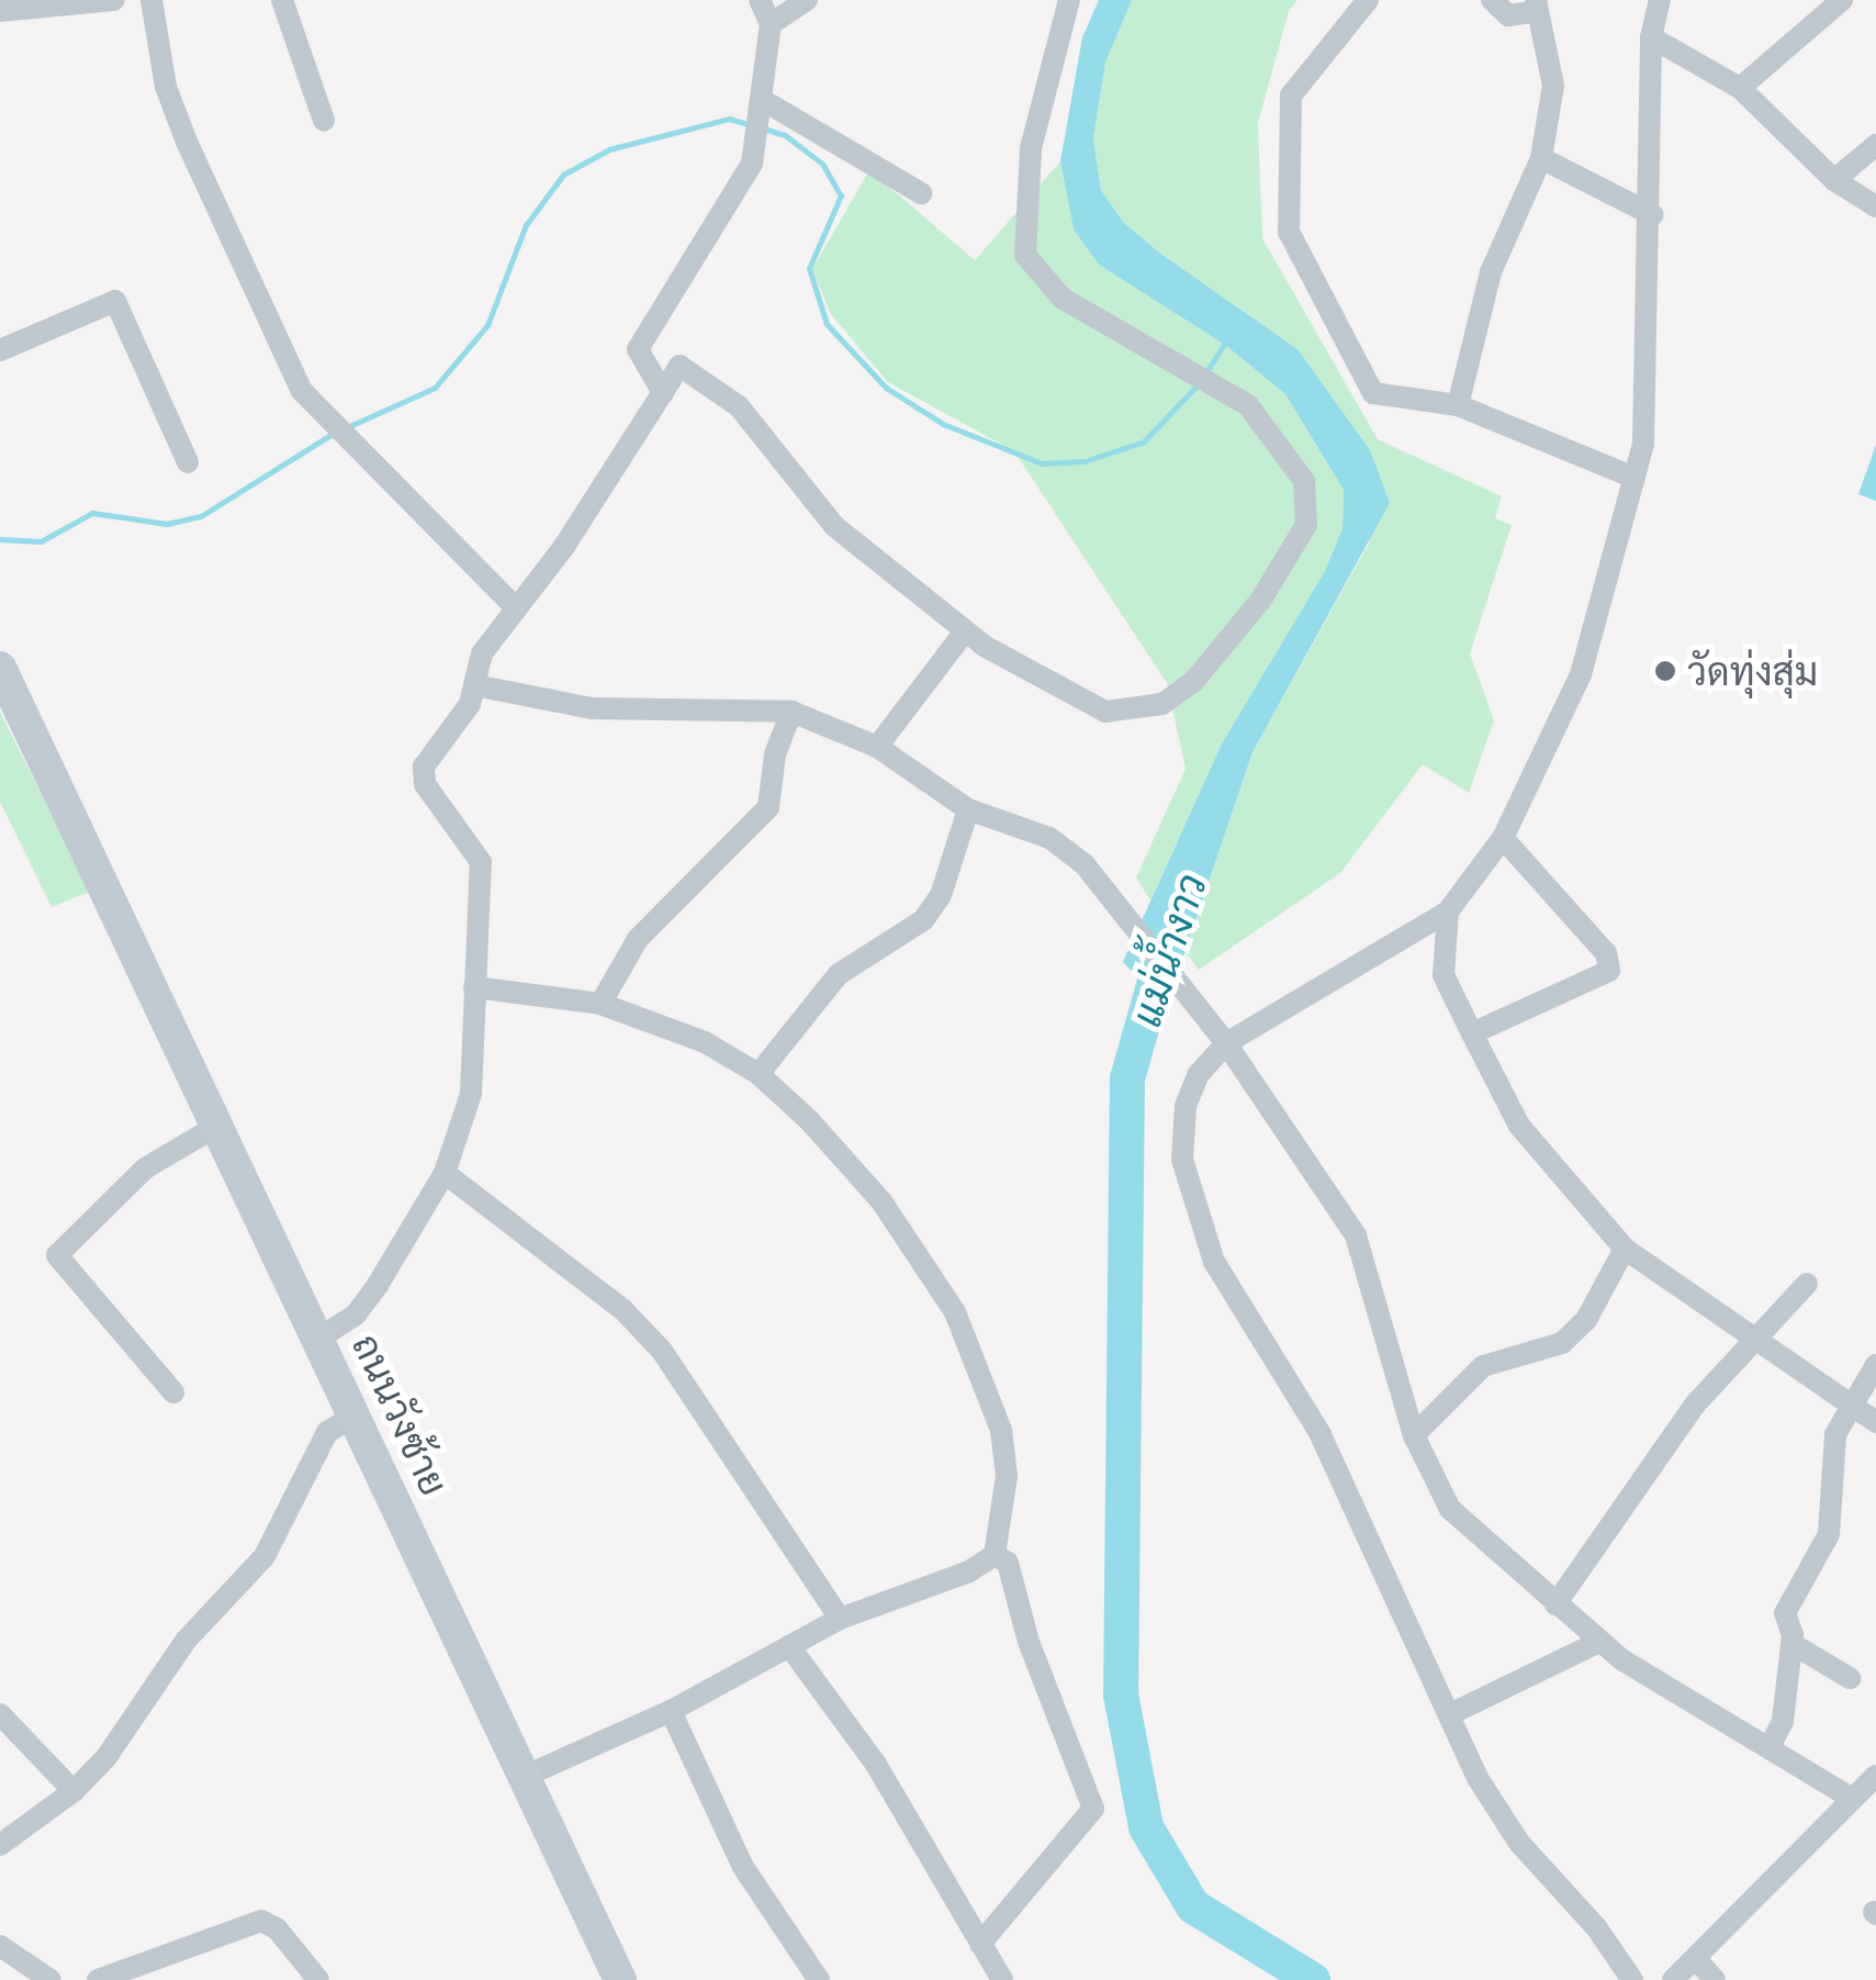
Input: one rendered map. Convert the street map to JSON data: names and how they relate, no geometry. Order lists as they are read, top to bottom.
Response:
{
  "streets": {
    "main road": ["ถนนวังซ้าย"]
  },
  "water": ["แม่น้ำงาว"],
  "places": ["วัดทุ่งสุ่ม"]
}
